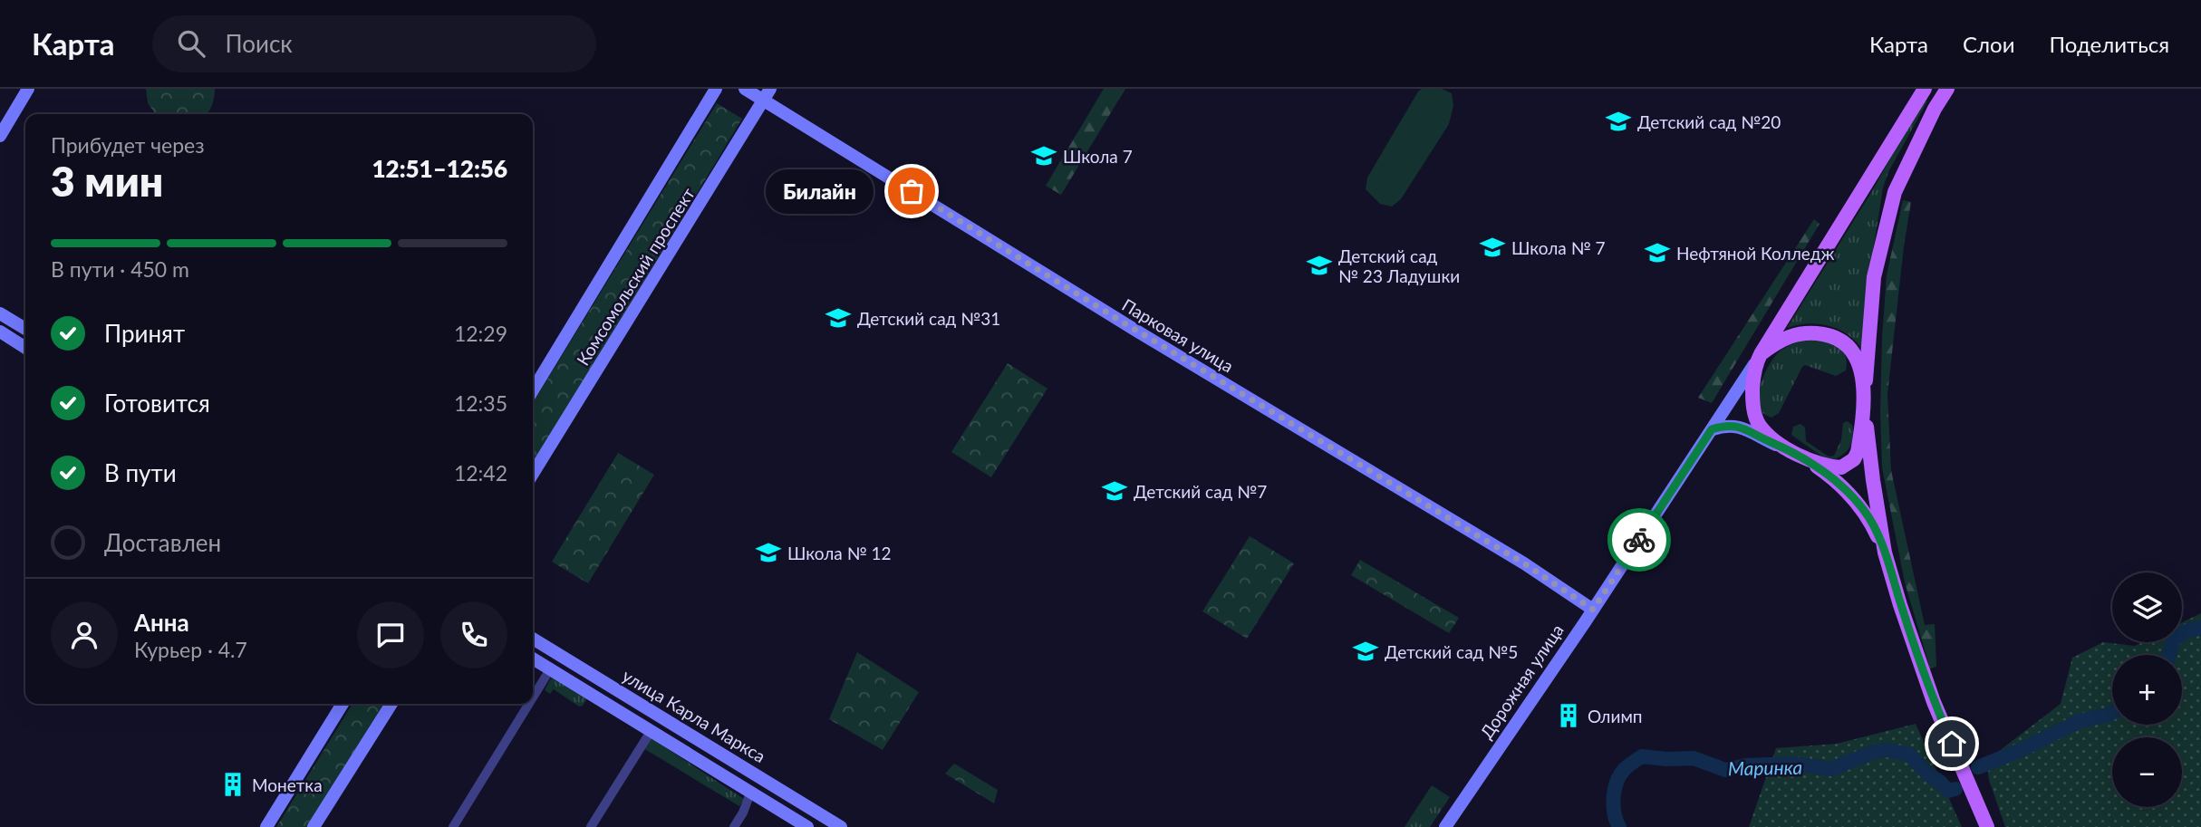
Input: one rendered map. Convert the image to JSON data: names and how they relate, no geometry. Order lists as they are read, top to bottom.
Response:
{
  "streets": {
    "main road": [
      "Комсомольский проспект",
      "Парковая улица",
      "Дорожная улица",
      "улица Карла Маркса"
    ]
  },
  "crossings": [
    ["Комсомольский проспект", "Парковая улица"],
    ["Парковая улица", "Дорожная улица"]
  ],
  "water": ["Маринка"],
  "places": {
    "school or university": [
      "Детский сад №20",
      "Школа 7",
      "Школа № 7",
      "Нефтяной Колледж",
      "Детский сад № 23 Ладушки",
      "Детский сад №31",
      "Детский сад №7",
      "Школа № 12",
      "Детский сад №5"
    ],
    "other": ["Билайн"],
    "building": ["Олимп", "Монетка"]
  },
  "page": {
    "header": "Карта",
    "search": "Поиск",
    "nav": ["Карта", "Слои", "Поделиться"],
    "heading": ["3 мин", "Прибудет через", "12:51–12:56"],
    "panel": ["Анна", "Курьер · 4.7"],
    "bubble": "Билайн",
    "bar": "В пути · 450 m",
    "list": [
      ["Принят", "12:29"],
      ["Готовится", "12:35"],
      ["В пути", "12:42"],
      "Доставлен"
    ],
    "map_buttons": ["+", "−"]
  }
}
